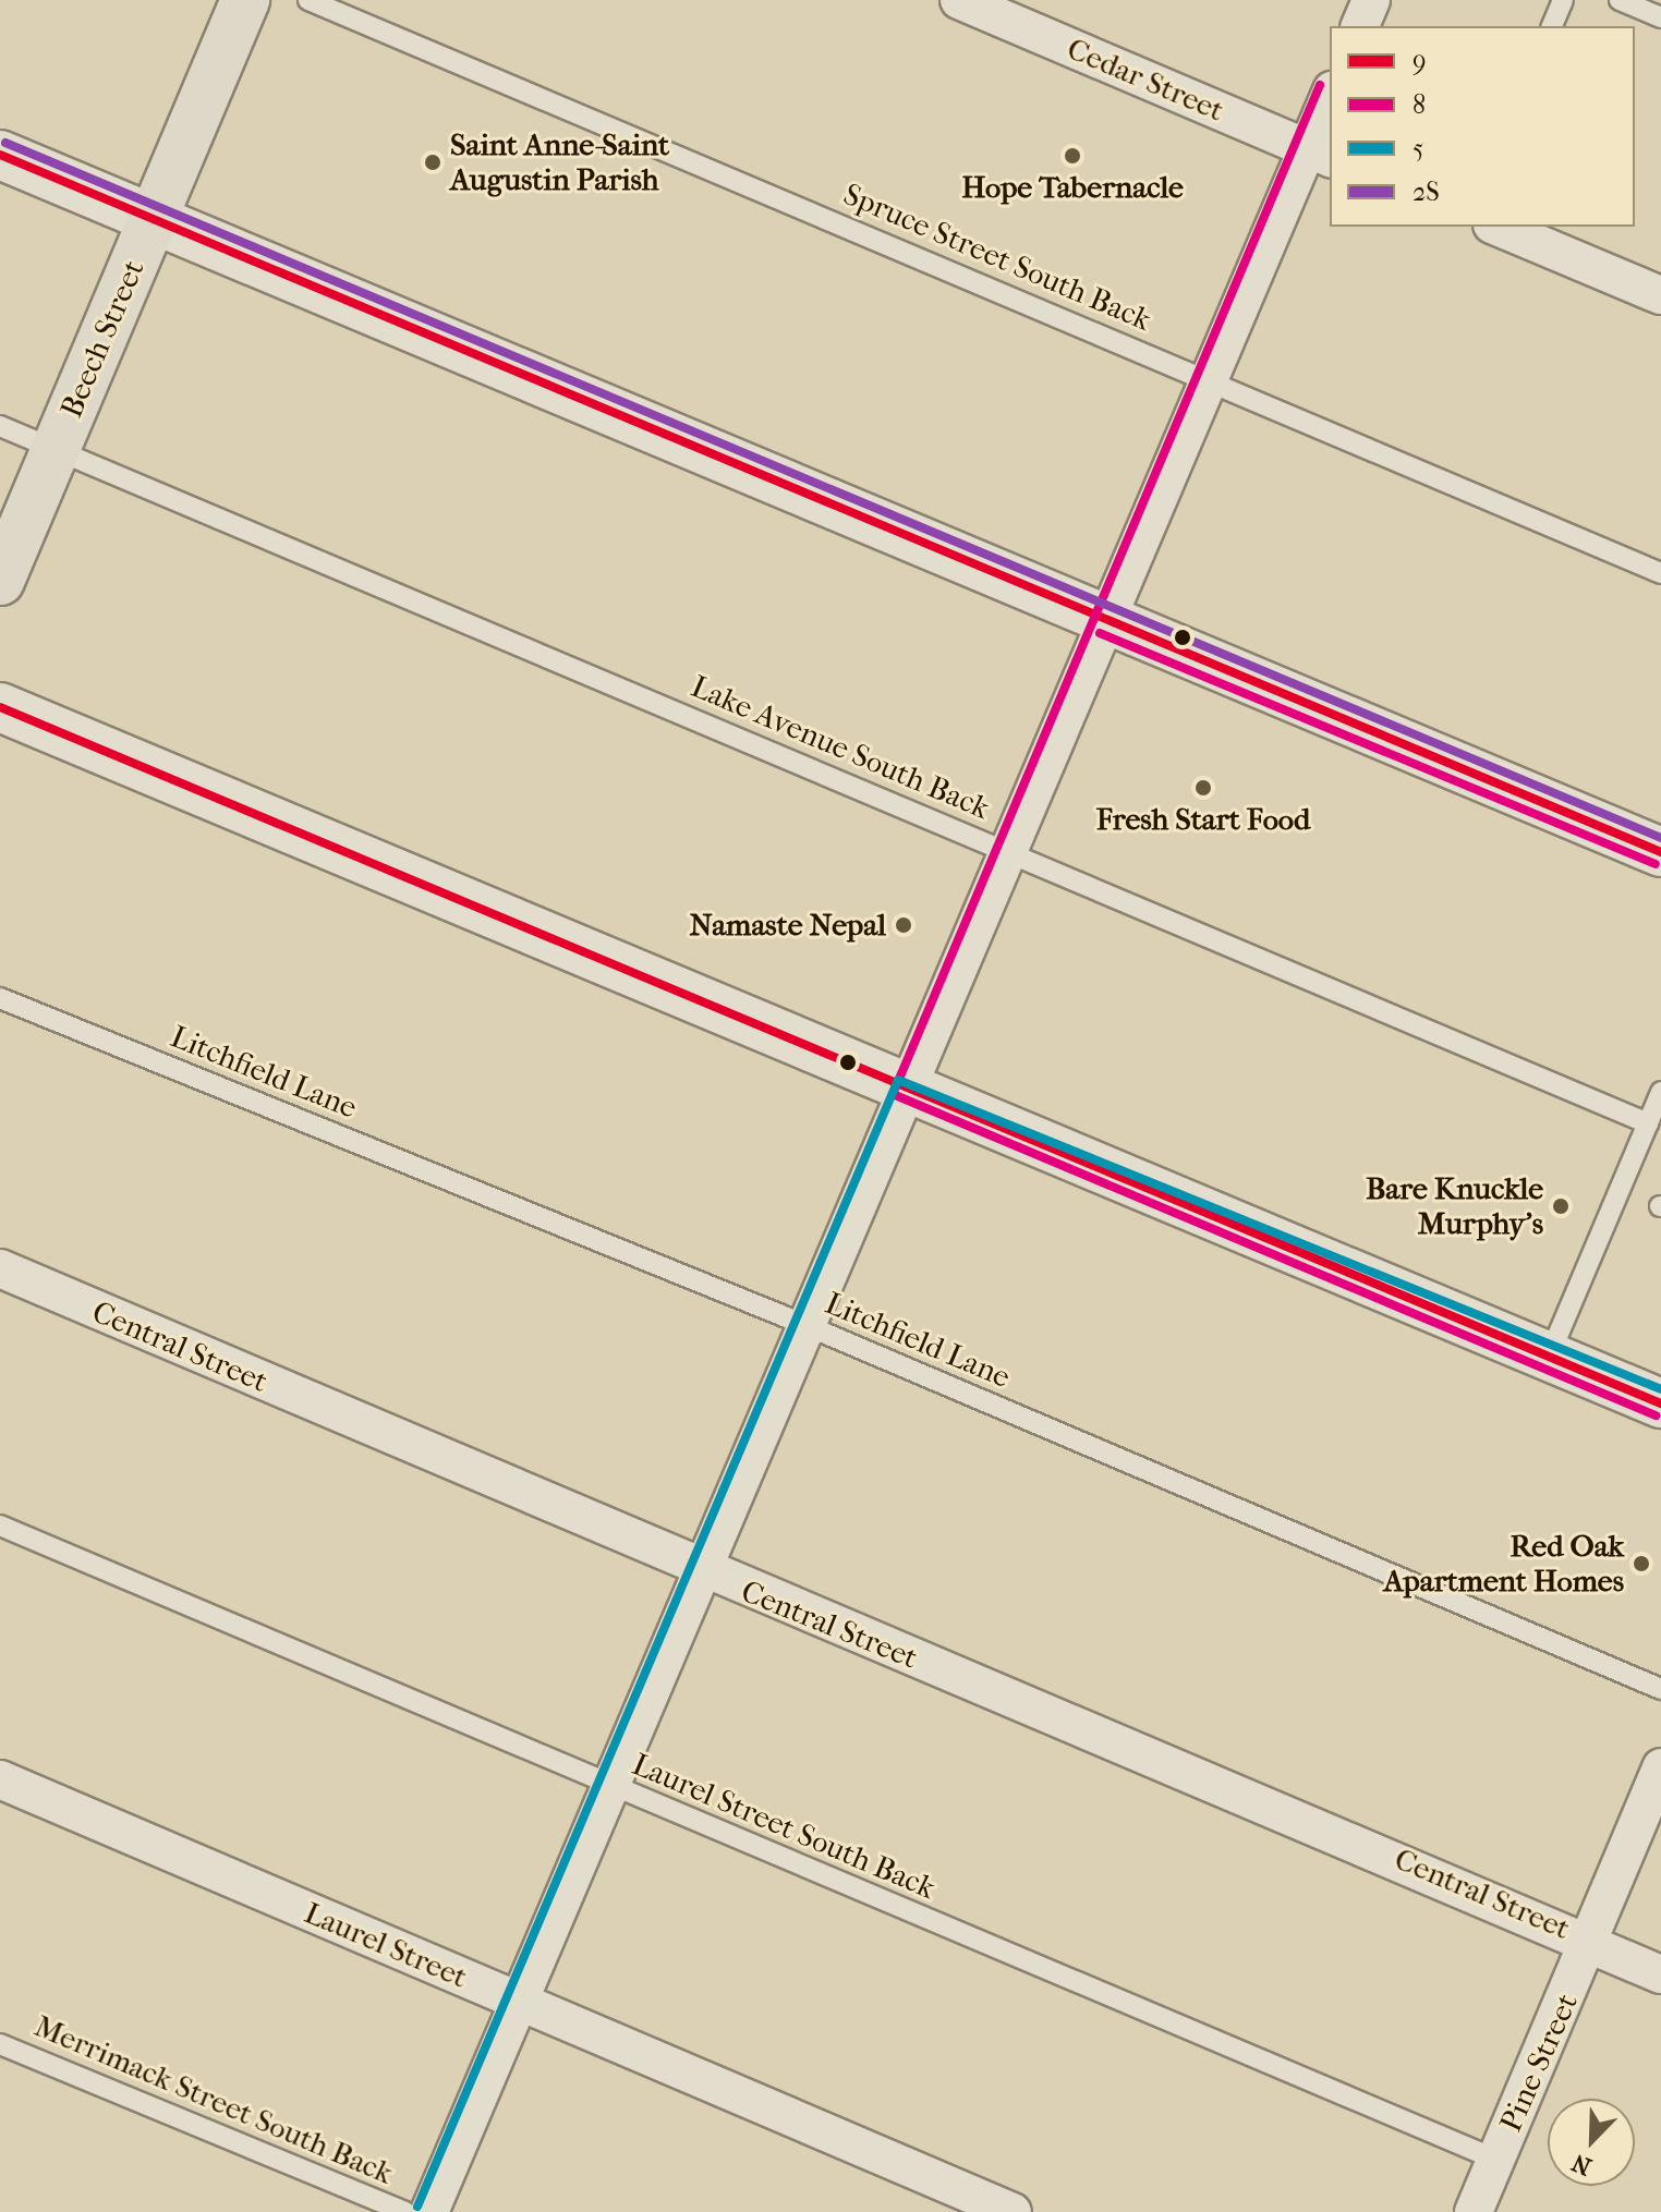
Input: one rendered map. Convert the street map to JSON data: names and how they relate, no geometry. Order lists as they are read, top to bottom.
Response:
{
  "streets": {
    "main road": ["Beech Street"],
    "street": [
      "Cedar Street",
      "Central Street",
      "Laurel Street",
      "Pine Street"
    ],
    "lane": [
      "Spruce Street South Back",
      "Lake Avenue South Back",
      "Litchfield Lane",
      "Laurel Street South Back",
      "Merrimack Street South Back"
    ]
  },
  "crossings": [
    ["Beech Street", "Lake Avenue South Back"],
    ["Central Street", "Pine Street"],
    ["Laurel Street South Back", "Pine Street"]
  ],
  "places": [
    "Hope Tabernacle",
    "Saint Anne-Saint Augustin Parish",
    "Fresh Start Food",
    "Namaste Nepal",
    "Bare Knuckle Murphy's",
    "Red Oak Apartment Homes"
  ],
  "lines": [
    "transit line 8",
    "transit line 2S",
    "transit line 9",
    "transit line 5"
  ],
  "legend": [
    "9",
    "8",
    "5",
    "2S"
  ],
  "north": "bottom left"
}
